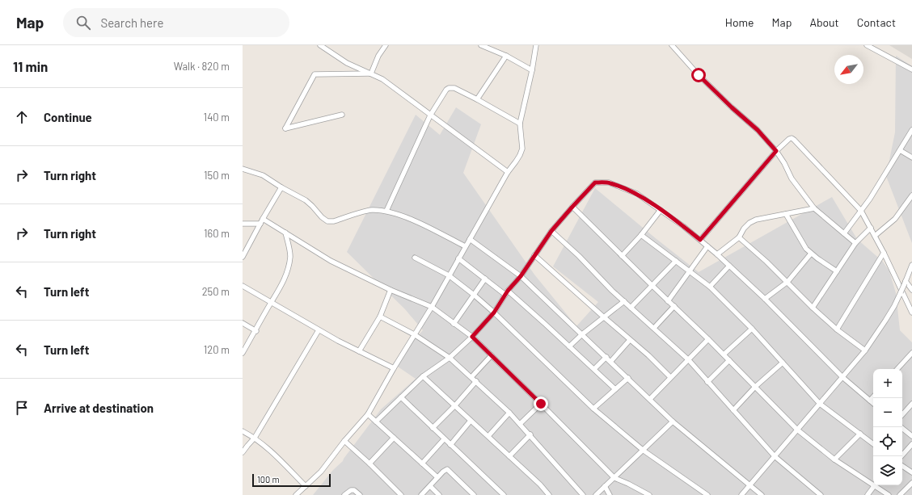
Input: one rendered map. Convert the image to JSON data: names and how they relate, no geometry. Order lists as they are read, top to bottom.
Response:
{
  "scale_bar": "100 m",
  "north": "bottom left",
  "page": {
    "header": "Map",
    "search": "Search here",
    "nav": [
      "Home",
      "Map",
      "About",
      "Contact"
    ],
    "heading": ["11 min", "Walk · 820 m"],
    "list": [
      ["Continue", "140 m"],
      ["Turn right", "150 m"],
      ["Turn right", "160 m"],
      ["Turn left", "250 m"],
      ["Turn left", "120 m"],
      "Arrive at destination"
    ],
    "map_buttons": ["+", "−"],
    "scale": "100 m"
  }
}
